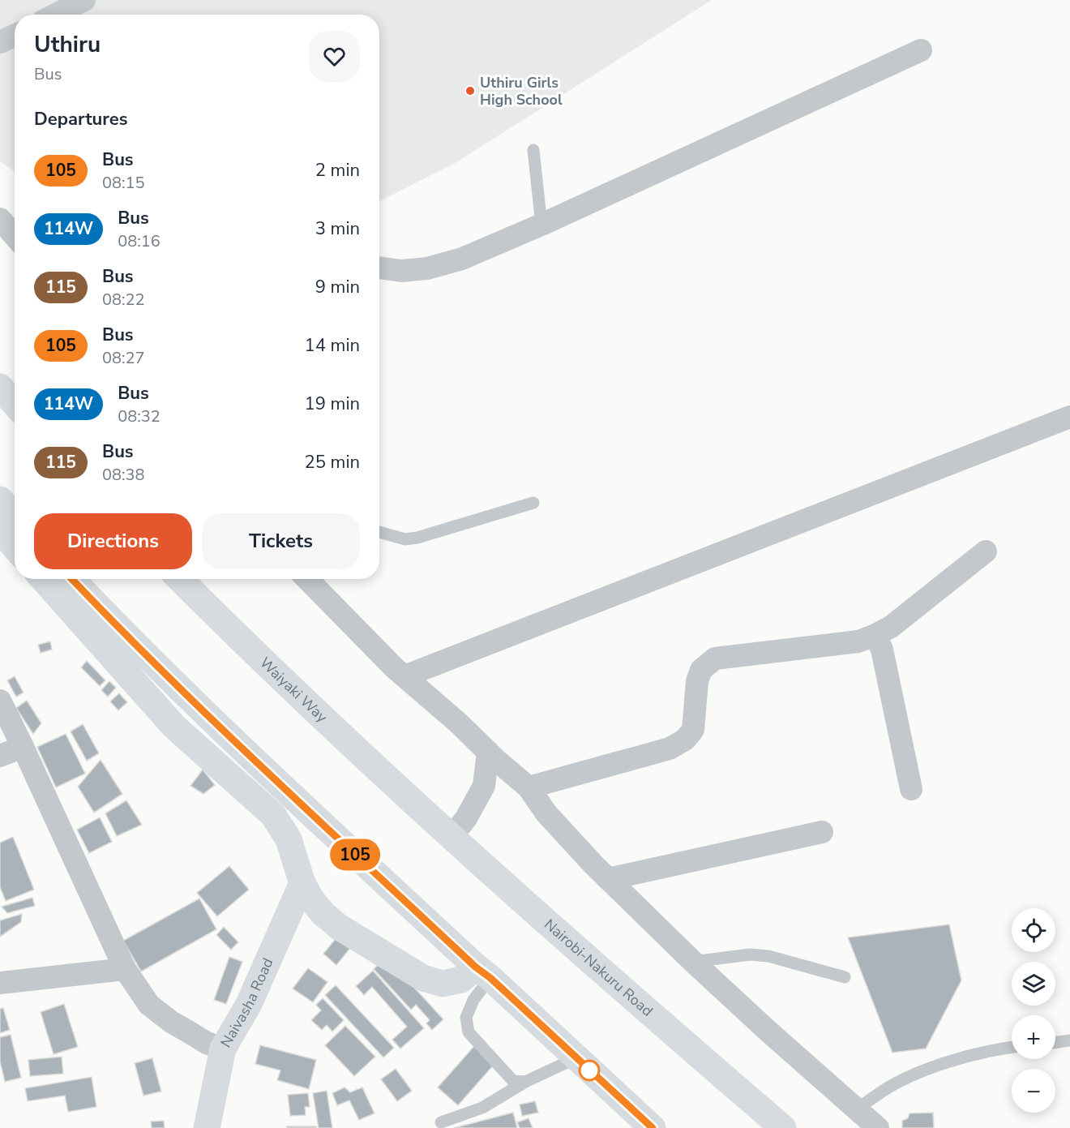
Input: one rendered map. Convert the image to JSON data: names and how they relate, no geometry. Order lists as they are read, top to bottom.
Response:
{
  "streets": {
    "main road": ["Waiyaki Way", "Nairobi-Nakuru Road", "Naivasha Road"]
  },
  "crossings": [
    ["Waiyaki Way", "Nairobi-Nakuru Road"]
  ],
  "places": ["Uthiru Girls High School"],
  "lines": ["bus line 105"],
  "page": {
    "on_map": "105",
    "heading": [
      ["Uthiru", "Bus"],
      "Departures"
    ],
    "list": [
      {
        "mark": "105",
        "name": "Bus",
        "note": "08:15",
        "value": "2 min"
      },
      {
        "mark": "114W",
        "name": "Bus",
        "note": "08:16",
        "value": "3 min"
      },
      {
        "mark": "115",
        "name": "Bus",
        "note": "08:22",
        "value": "9 min"
      },
      {
        "mark": "105",
        "name": "Bus",
        "note": "08:27",
        "value": "14 min"
      },
      {
        "mark": "114W",
        "name": "Bus",
        "note": "08:32",
        "value": "19 min"
      },
      {
        "mark": "115",
        "name": "Bus",
        "note": "08:38",
        "value": "25 min"
      }
    ],
    "buttons": ["Directions", "Tickets"],
    "map_buttons": ["+", "−"]
  }
}
